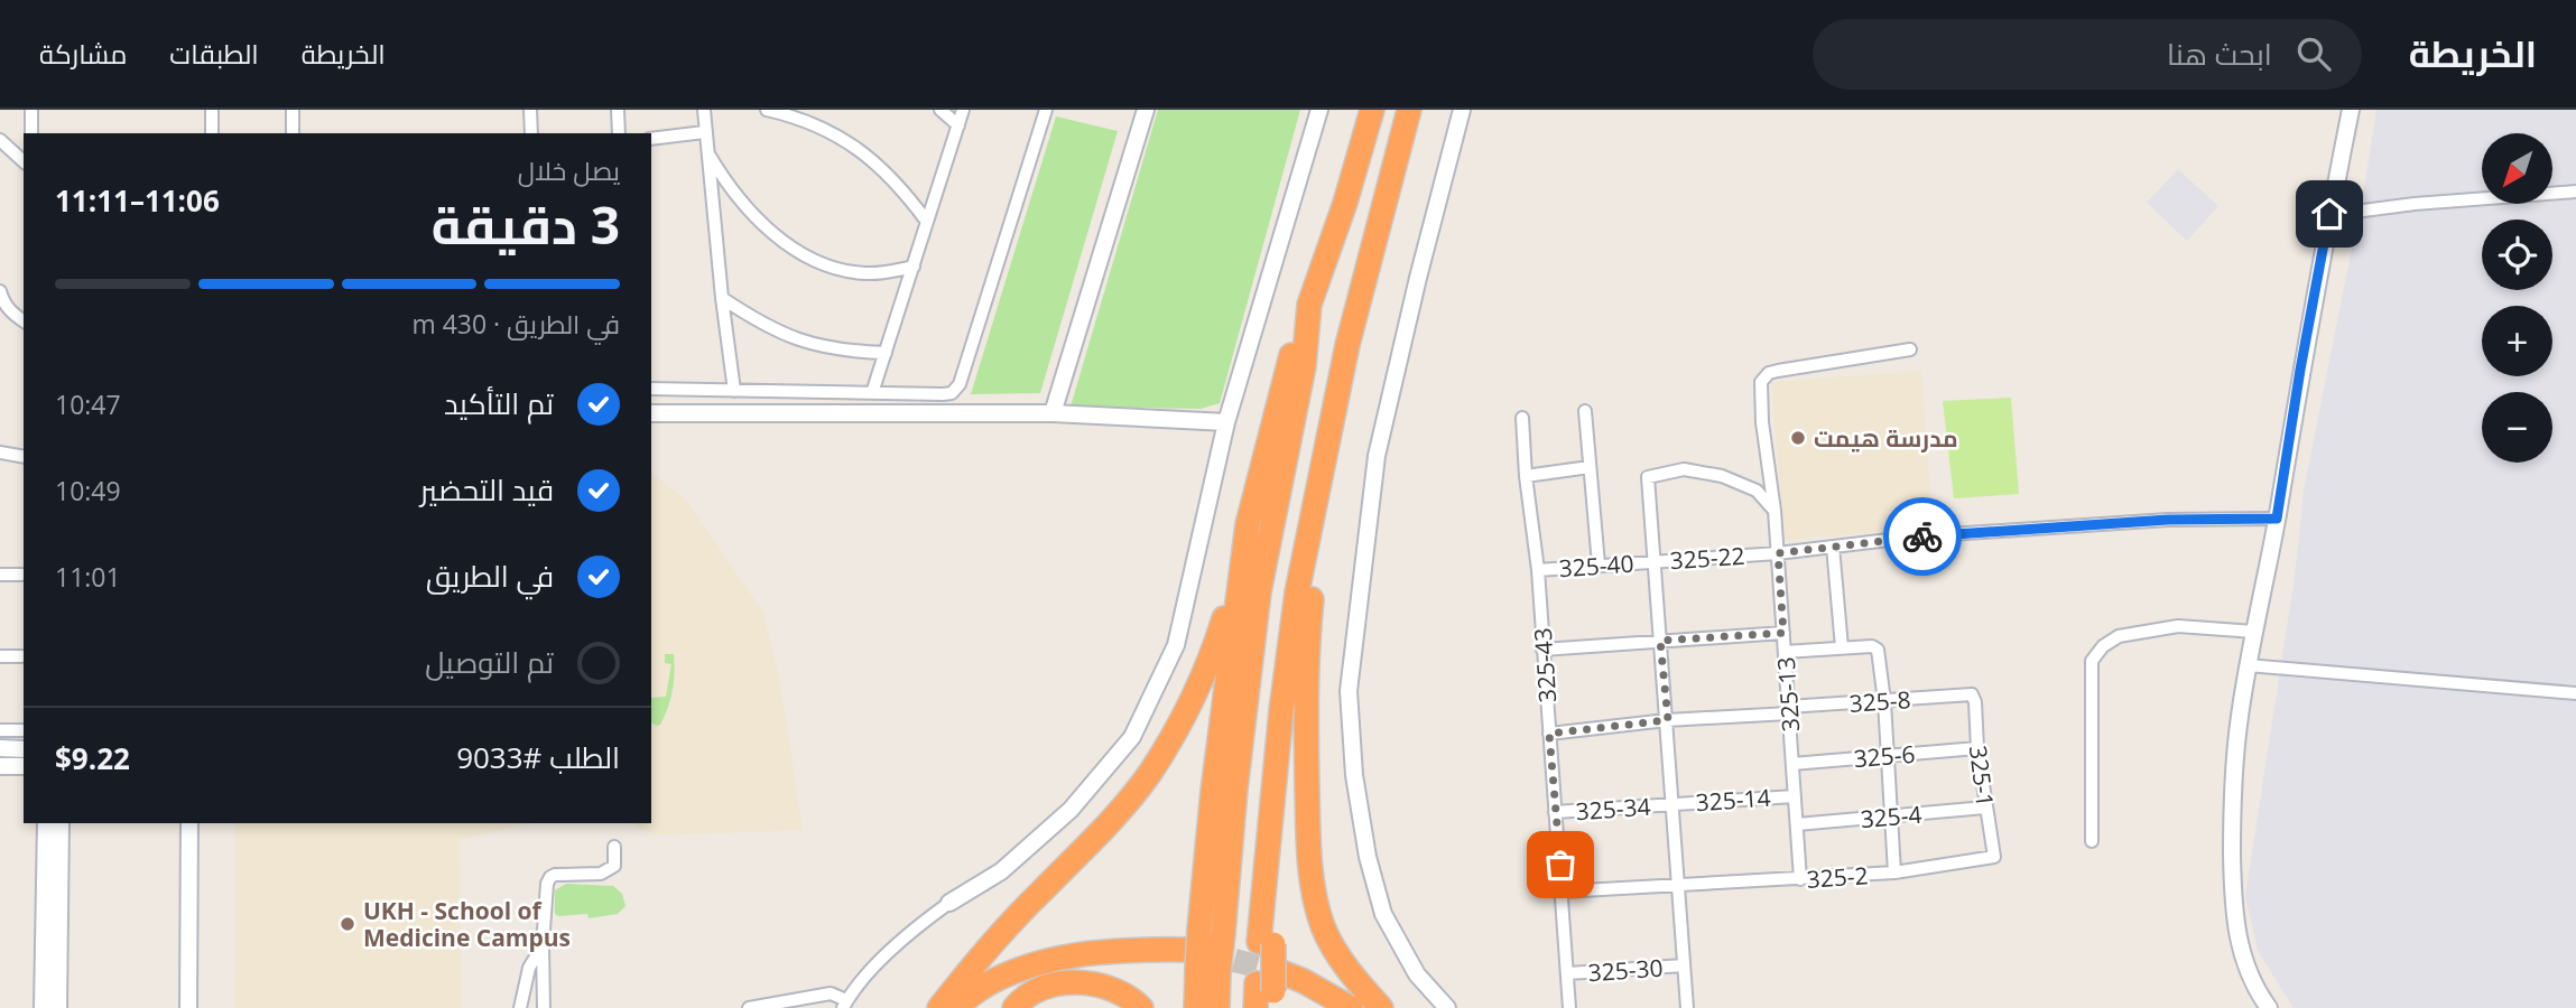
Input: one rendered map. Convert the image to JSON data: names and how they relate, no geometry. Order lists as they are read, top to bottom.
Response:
{
  "streets": {
    "street": [
      "325-22",
      "325-40",
      "325-43",
      "325-13",
      "325-8",
      "325-6",
      "325-1",
      "325-14",
      "325-34",
      "325-4",
      "325-2",
      "325-30"
    ]
  },
  "crossings": [
    ["325-22", "325-40"],
    ["325-22", "325-13"],
    ["325-40", "325-43"],
    ["325-43", "325-8"],
    ["325-43", "325-34"],
    ["325-43", "325-2"],
    ["325-43", "325-30"],
    ["325-13", "325-8"],
    ["325-13", "325-6"],
    ["325-13", "325-14"],
    ["325-13", "325-4"],
    ["325-13", "325-2"],
    ["325-8", "325-1"],
    ["325-6", "325-1"],
    ["325-1", "325-4"],
    ["325-1", "325-2"],
    ["325-14", "325-34"]
  ],
  "places": ["مدرسة هيمت", "UKH - School of Medicine Campus"],
  "north": "bottom left",
  "page": {
    "header": "الخريطة",
    "search": "ابحث هنا",
    "nav": ["الخريطة", "الطبقات", "مشاركة"],
    "map_buttons": ["+", "−"],
    "heading": ["3 دقيقة", "يصل خلال", "11:06–11:11"],
    "panel": ["الطلب #9033", "$9.22"],
    "bar": "في الطريق · 430 m",
    "list": [
      ["تم التأكيد", "10:47"],
      ["قيد التحضير", "10:49"],
      ["في الطريق", "11:01"],
      "تم التوصيل"
    ]
  }
}
